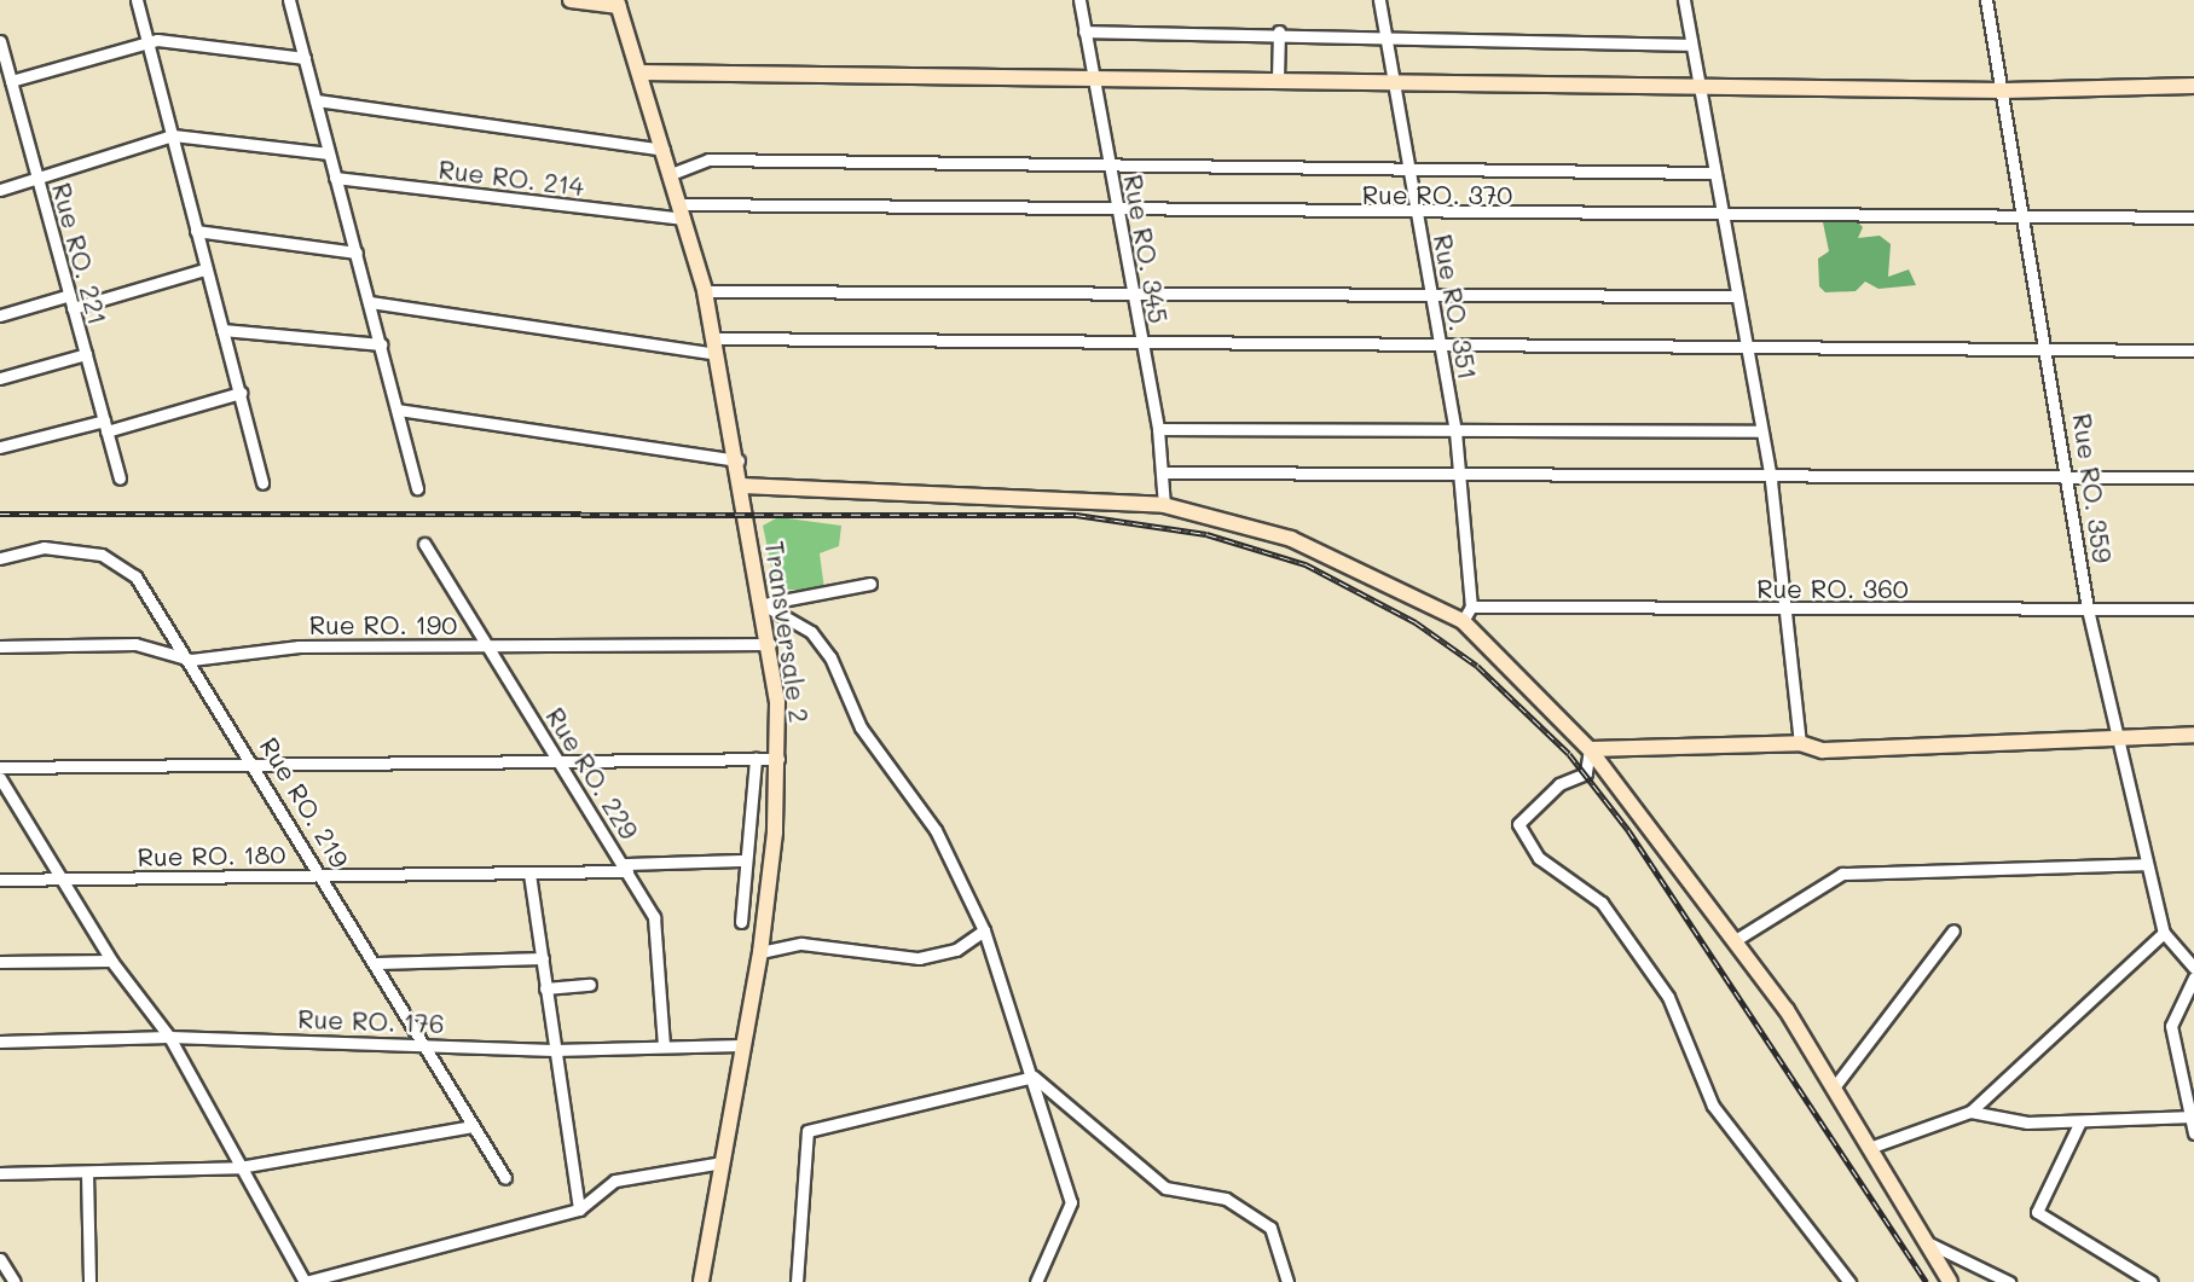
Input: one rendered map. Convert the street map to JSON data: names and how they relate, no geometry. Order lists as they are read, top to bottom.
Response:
{
  "streets": {
    "street": [
      "Rue RO. 214",
      "Rue RO. 370",
      "Rue RO. 345",
      "Rue RO. 221",
      "Rue RO. 351",
      "Rue RO. 359",
      "Rue RO. 360",
      "Rue RO. 190",
      "Transversale 2",
      "Rue RO. 229",
      "Rue RO. 219",
      "Rue RO. 180",
      "Rue RO. 176"
    ]
  },
  "crossings": [
    ["Rue RO. 214", "Rue RO. 370"],
    ["Rue RO. 214", "Transversale 2"],
    ["Rue RO. 370", "Rue RO. 345"],
    ["Rue RO. 370", "Rue RO. 351"],
    ["Rue RO. 370", "Rue RO. 359"],
    ["Rue RO. 370", "Transversale 2"],
    ["Rue RO. 351", "Rue RO. 360"],
    ["Rue RO. 359", "Rue RO. 360"],
    ["Rue RO. 190", "Transversale 2"],
    ["Rue RO. 190", "Rue RO. 229"],
    ["Rue RO. 190", "Rue RO. 219"],
    ["Transversale 2", "Rue RO. 176"],
    ["Rue RO. 229", "Rue RO. 180"],
    ["Rue RO. 229", "Rue RO. 176"],
    ["Rue RO. 219", "Rue RO. 180"],
    ["Rue RO. 219", "Rue RO. 176"]
  ]
}
